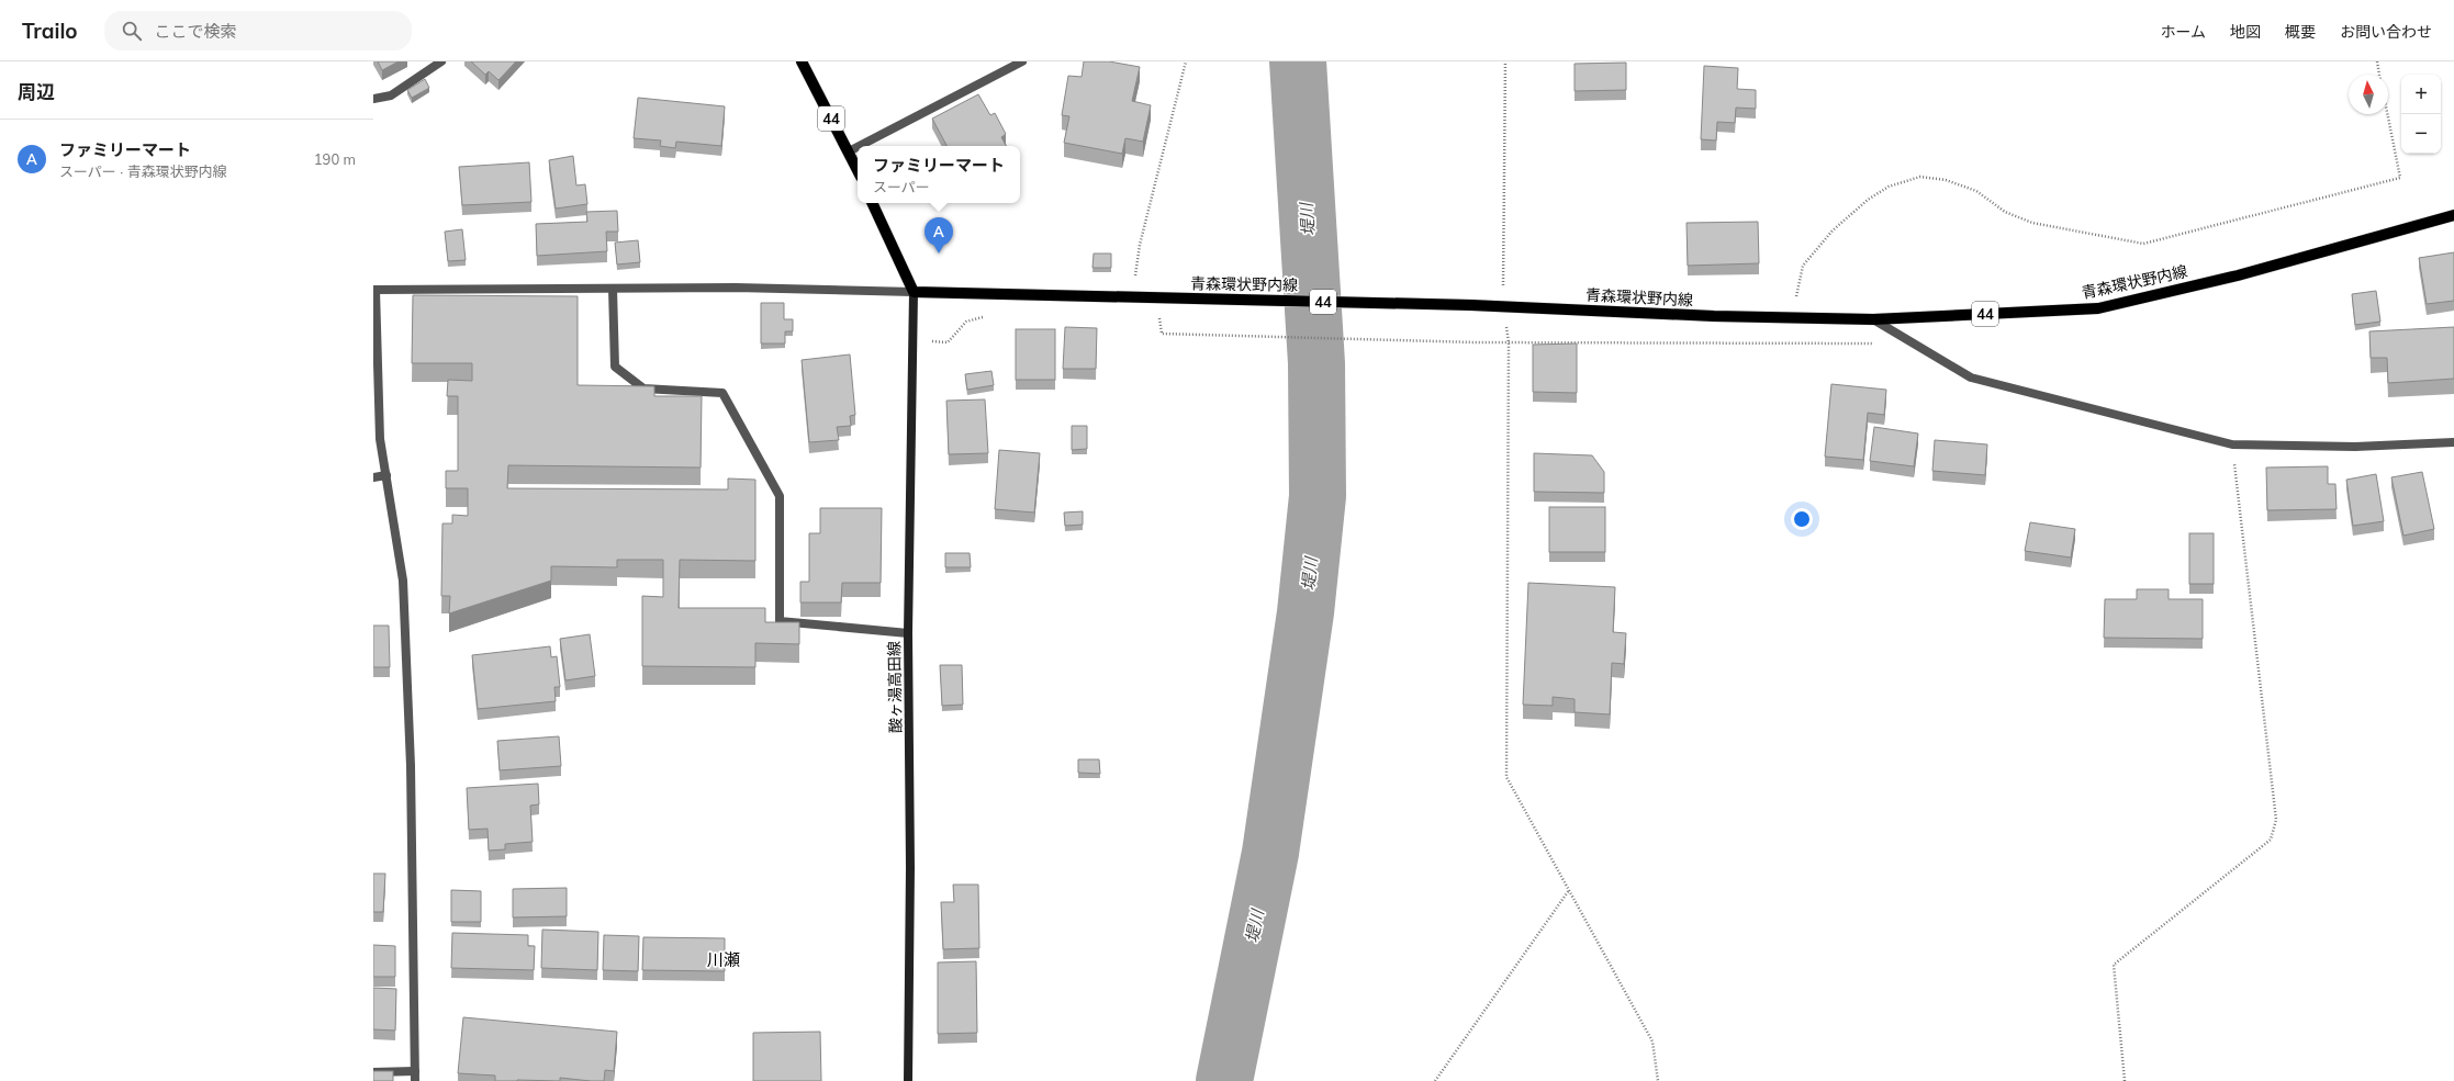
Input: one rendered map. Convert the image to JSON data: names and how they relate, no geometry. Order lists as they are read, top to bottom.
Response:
{
  "streets": {
    "main road": ["44", "青森環状野内線", "酸ヶ湯高田線"]
  },
  "crossings": [
    ["青森環状野内線", "酸ヶ湯高田線"]
  ],
  "districts": ["川瀬"],
  "water": ["堤川"],
  "north": "top",
  "page": {
    "header": "Trailo",
    "search": "ここで検索",
    "nav": [
      "ホーム",
      "地図",
      "概要",
      "お問い合わせ"
    ],
    "heading": "周辺",
    "map_buttons": ["+", "−"],
    "list": [
      {
        "mark": "A",
        "name": "ファミリーマート",
        "note": "スーパー · 青森環状野内線",
        "value": "190 m"
      }
    ],
    "popup": ["ファミリーマート", "スーパー"],
    "pins": "A"
  }
}
